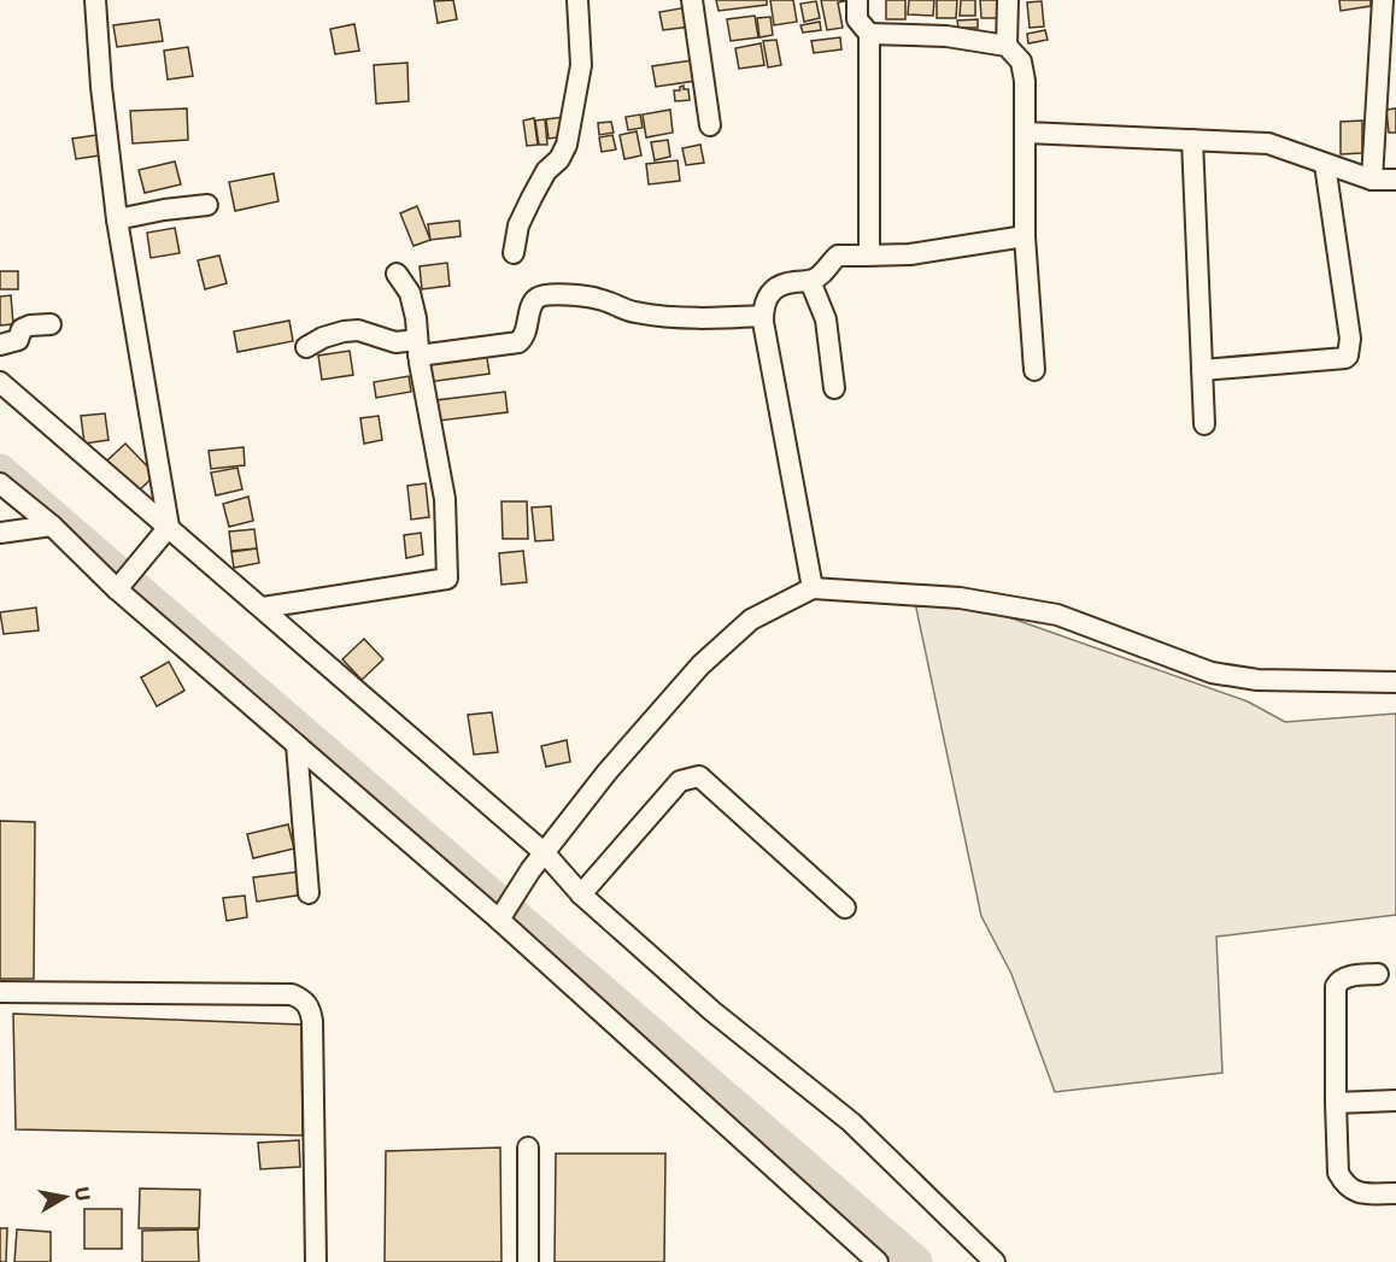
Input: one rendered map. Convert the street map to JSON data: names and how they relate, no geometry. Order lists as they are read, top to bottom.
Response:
{
  "north": "right"
}
